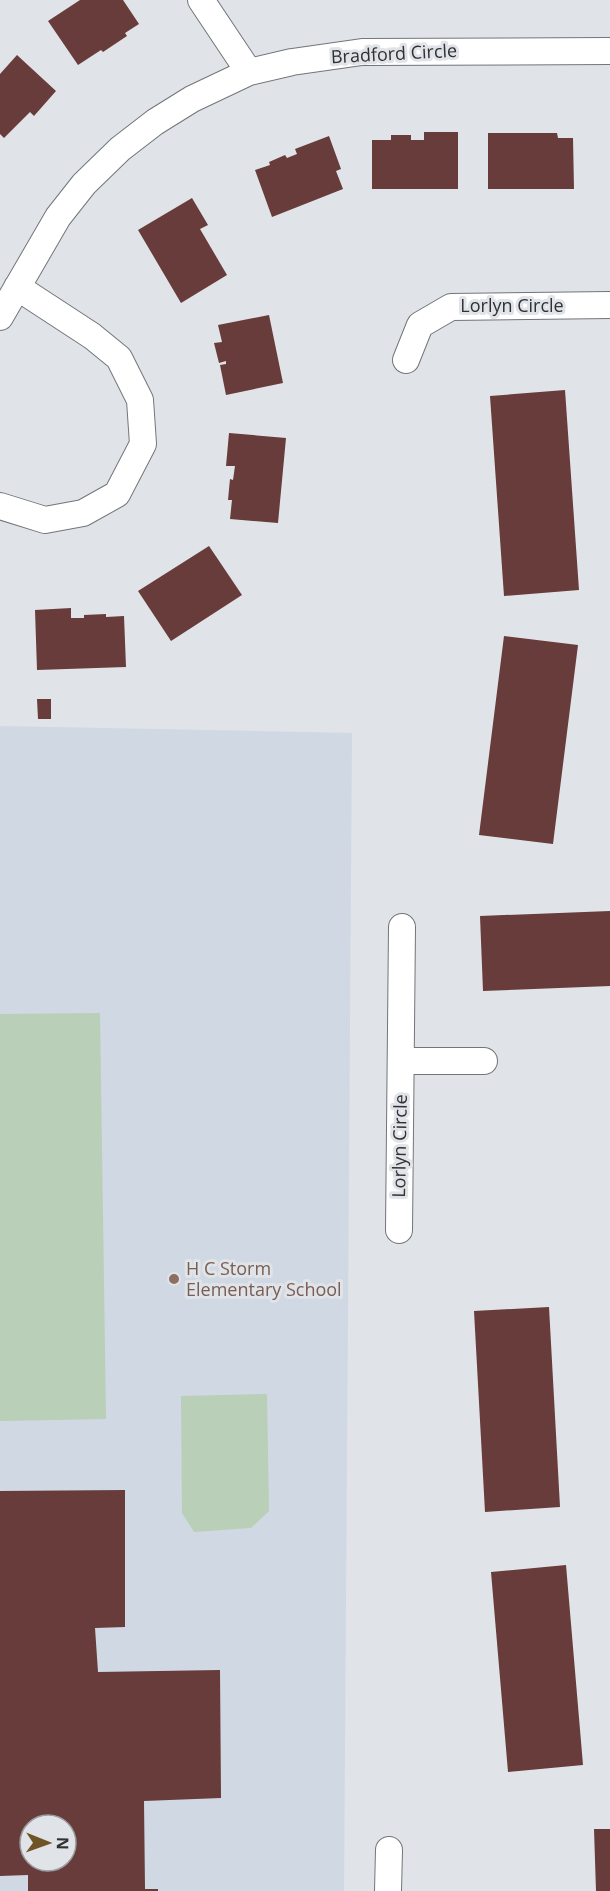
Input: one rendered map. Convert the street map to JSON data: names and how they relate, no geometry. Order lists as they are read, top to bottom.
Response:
{
  "streets": {
    "street": ["Bradford Circle", "Lorlyn Circle"]
  },
  "places": ["H C Storm Elementary School"],
  "north": "right"
}
